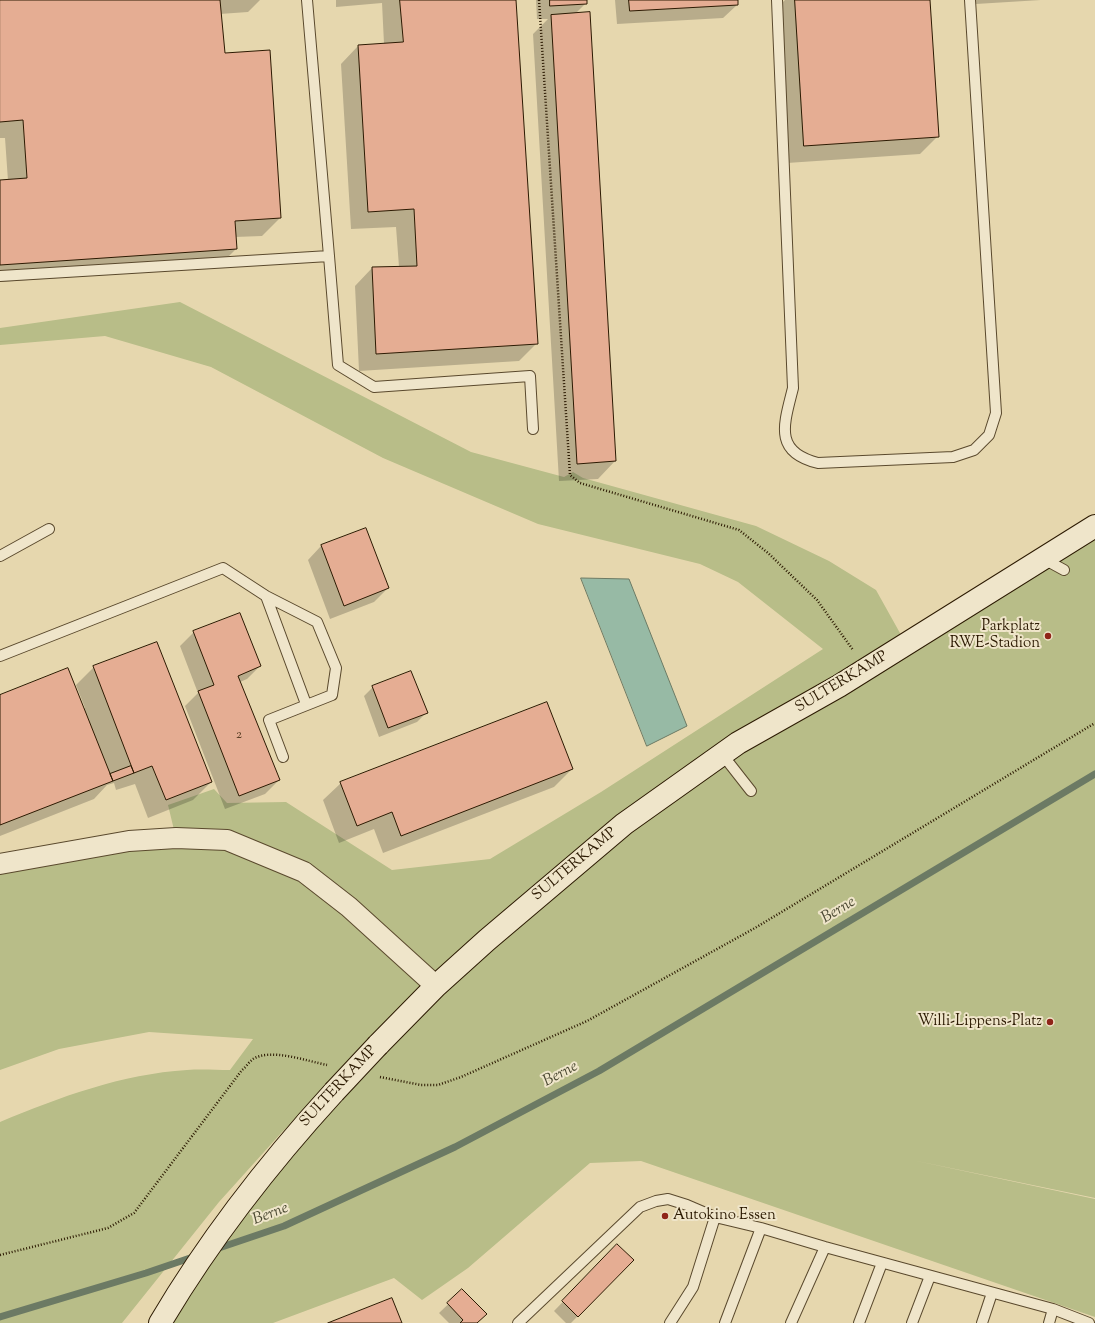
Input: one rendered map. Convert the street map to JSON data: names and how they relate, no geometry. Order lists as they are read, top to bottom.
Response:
{
  "streets": {
    "street": ["SULTERKAMP"]
  },
  "water": ["Berne"],
  "places": ["Parkplatz RWE-Stadion", "Willi-Lippens-Platz", "Autokino Essen"],
  "house_numbers": ["2"]
}
